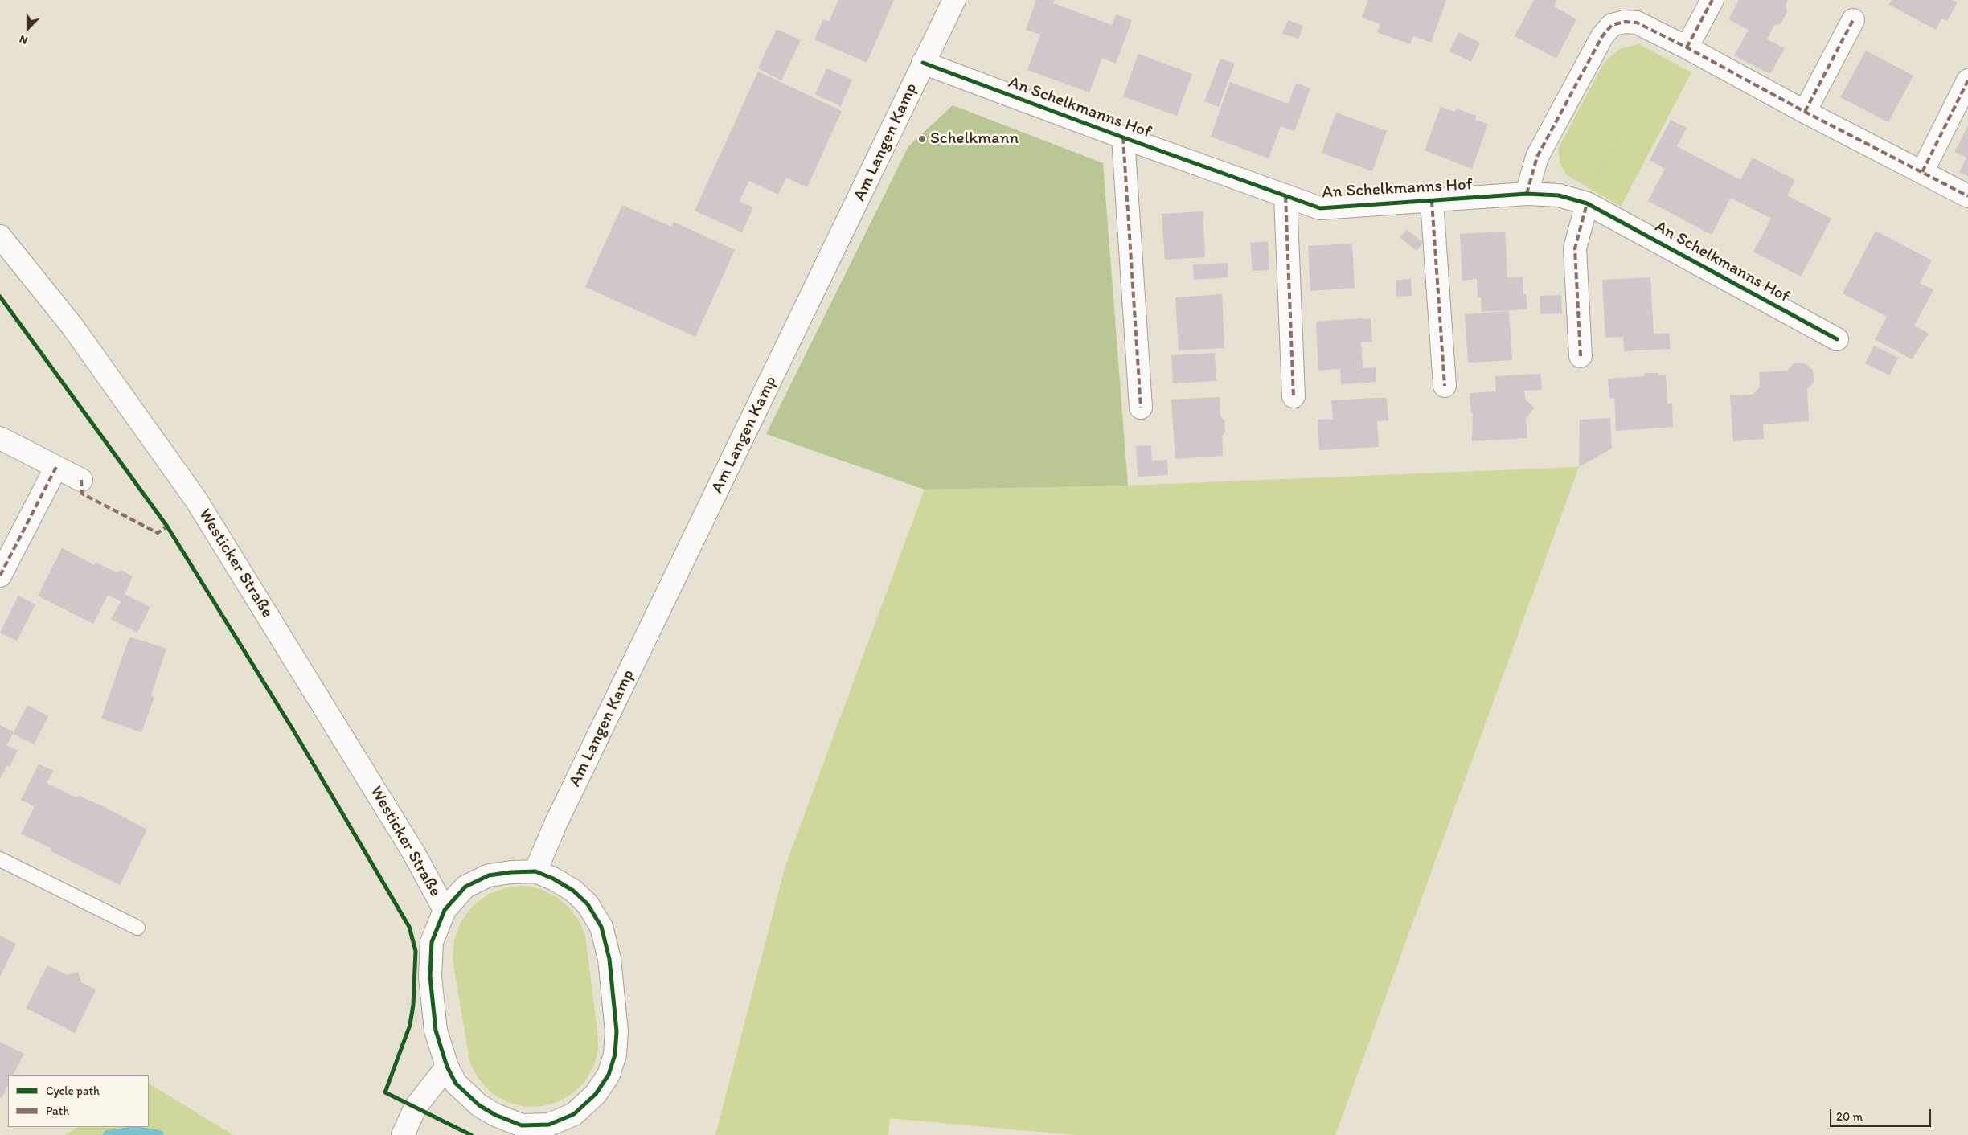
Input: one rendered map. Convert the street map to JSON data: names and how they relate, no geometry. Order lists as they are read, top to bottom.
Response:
{
  "streets": {
    "street": ["An Schelkmanns Hof", "Am Langen Kamp", "Westicker Straße"]
  },
  "crossings": [
    ["An Schelkmanns Hof", "Am Langen Kamp"],
    ["Am Langen Kamp", "Westicker Straße"]
  ],
  "places": ["Schelkmann"],
  "legend": ["Cycle path", "Path"],
  "scale_bar": "20 m",
  "north": "bottom"
}
